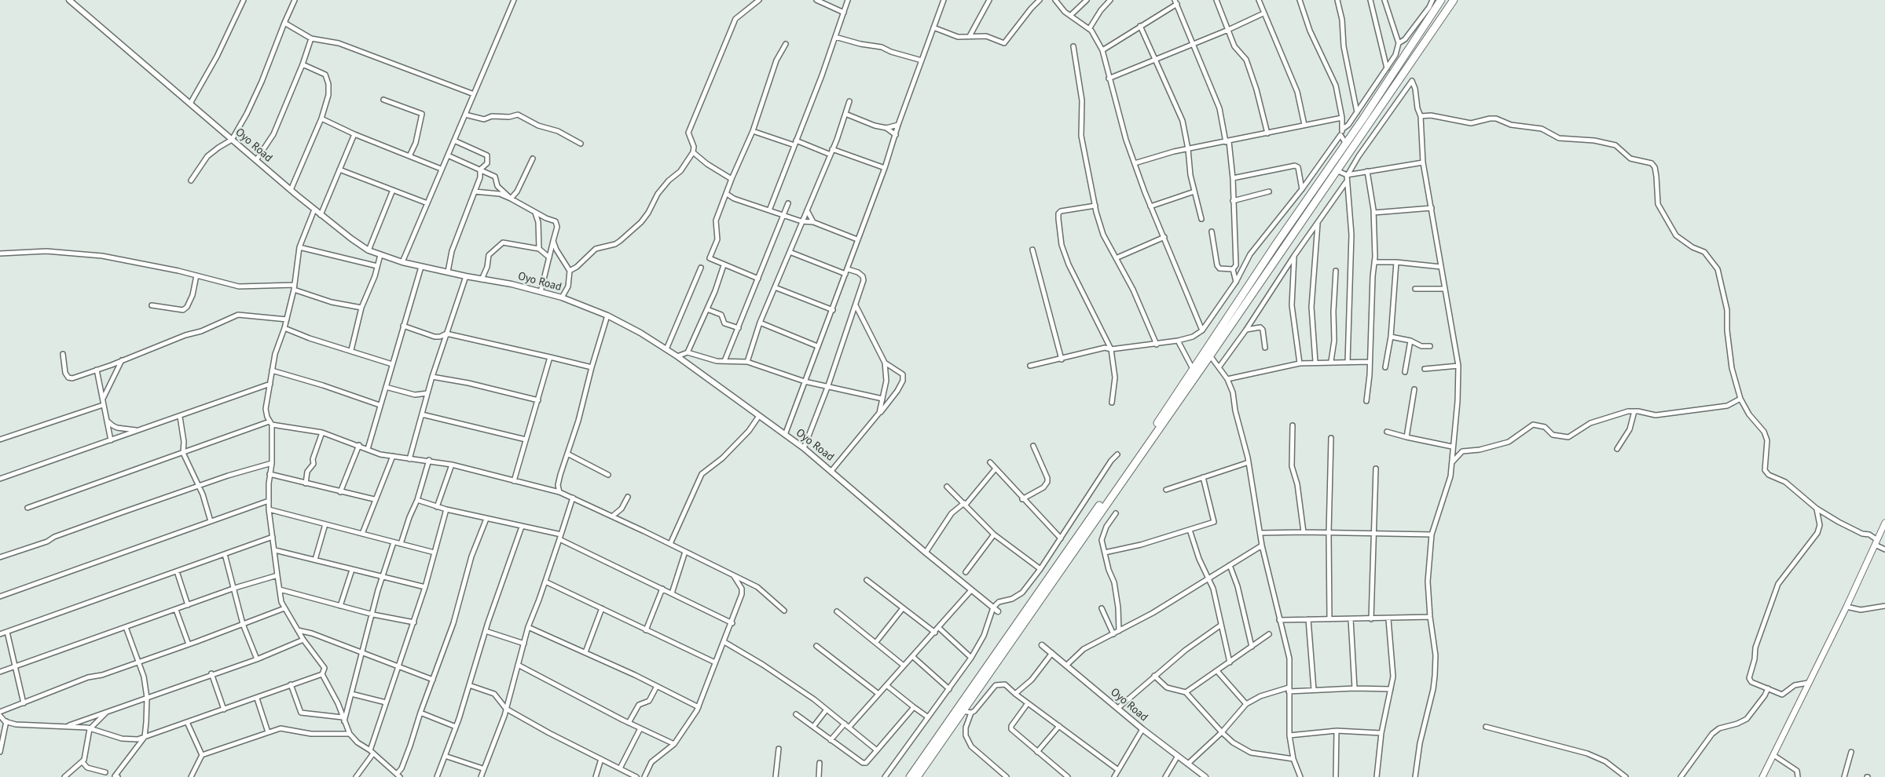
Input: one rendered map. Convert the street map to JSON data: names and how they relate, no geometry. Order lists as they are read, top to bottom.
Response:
{
  "streets": {
    "street": ["Oyo Road"]
  }
}
